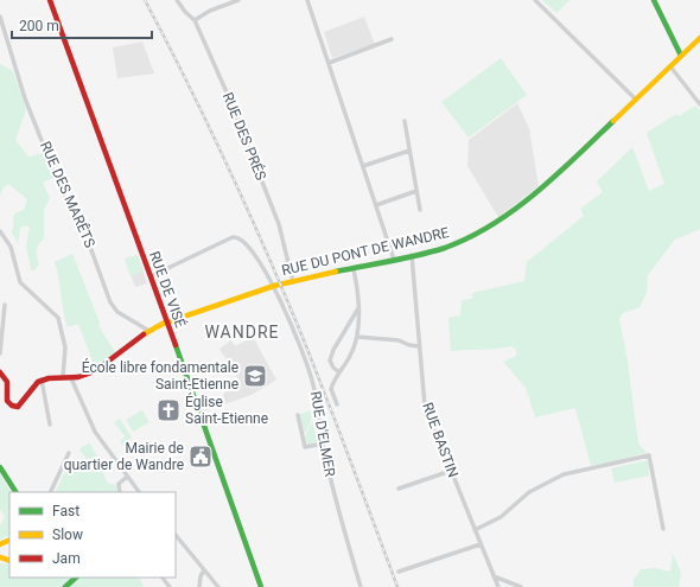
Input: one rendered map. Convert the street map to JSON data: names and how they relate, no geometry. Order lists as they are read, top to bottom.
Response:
{
  "streets": {
    "street": [
      "RUE DES PRÉS",
      "RUE DES MARÊTS",
      "RUE DU PONT DE WANDRE",
      "RUE DE VISÉ",
      "RUE D'ELMER",
      "RUE BASTIN"
    ]
  },
  "crossings": [
    ["RUE DES PRÉS", "RUE DU PONT DE WANDRE"],
    ["RUE DES MARÊTS", "RUE DU PONT DE WANDRE"],
    ["RUE DU PONT DE WANDRE", "RUE DE VISÉ"],
    ["RUE DU PONT DE WANDRE", "RUE D'ELMER"],
    ["RUE DU PONT DE WANDRE", "RUE BASTIN"],
    ["RUE DE VISÉ", "RUE D'ELMER"]
  ],
  "districts": ["WANDRE"],
  "places": {
    "school or university": ["École libre fondamentale Saint-Etienne"],
    "church": ["Église Saint-Etienne"],
    "public building": ["Mairie de quartier de Wandre"]
  },
  "legend": ["Fast", "Slow", "Jam"],
  "scale_bar": "200 m"
}
